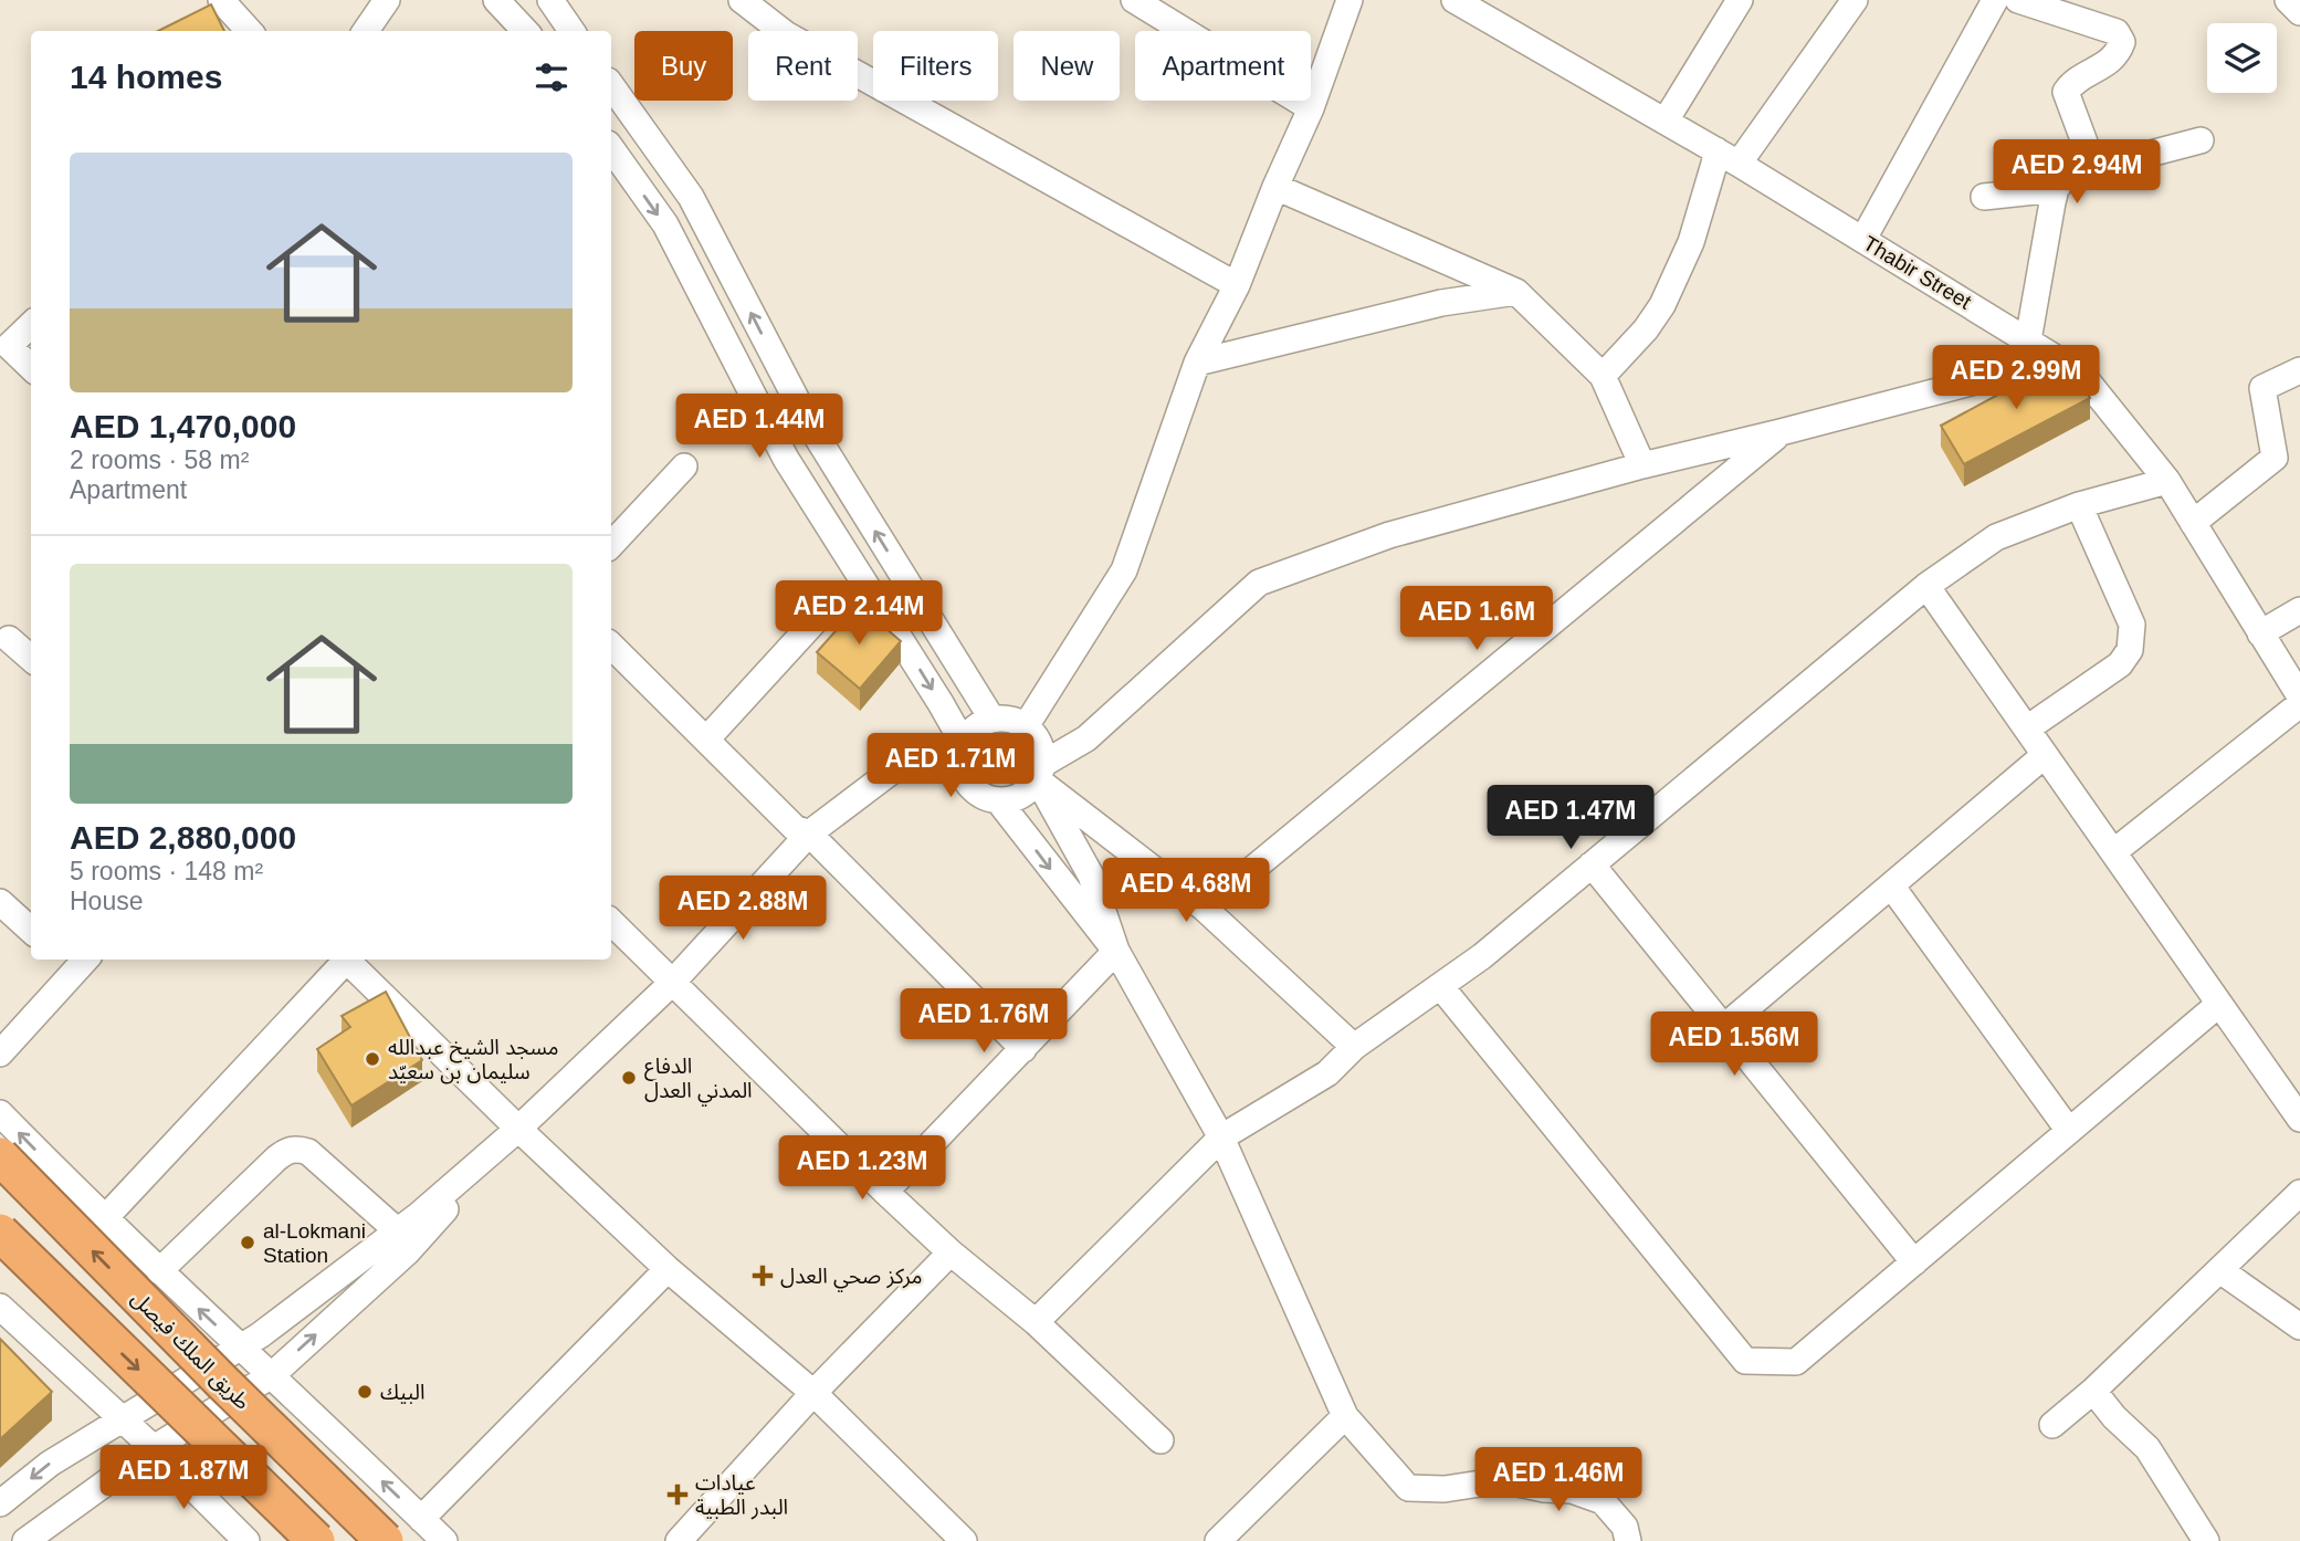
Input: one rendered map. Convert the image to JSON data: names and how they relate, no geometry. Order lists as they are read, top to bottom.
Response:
{
  "streets": {
    "highway": ["طريق الملك فيصل"],
    "street": ["Thabir Street"]
  },
  "places": {
    "other": [
      "مسجد الشيخ عبدالله سليمان بن سعيّد",
      "الدفاع المدني العدل",
      "al-Lokmani Station",
      "البيك"
    ],
    "health": ["مركز صحي العدل", "عيادات البدر الطبية"]
  },
  "page": {
    "chip": [
      "Buy",
      "Rent",
      "Filters",
      "New",
      "Apartment"
    ],
    "heading": "14 homes",
    "list": [
      {
        "name": "AED 1,470,000",
        "note": "2 rooms · 58 m² · Apartment"
      },
      {
        "name": "AED 2,880,000",
        "note": "5 rooms · 148 m² · House"
      }
    ],
    "price": [
      "AED 2.94M",
      "AED 2.99M",
      "AED 1.44M",
      "AED 2.14M",
      "AED 1.6M",
      "AED 1.71M",
      "AED 1.47M",
      "AED 4.68M",
      "AED 2.88M",
      "AED 1.76M",
      "AED 1.56M",
      "AED 1.23M",
      "AED 1.87M",
      "AED 1.46M"
    ]
  }
}
